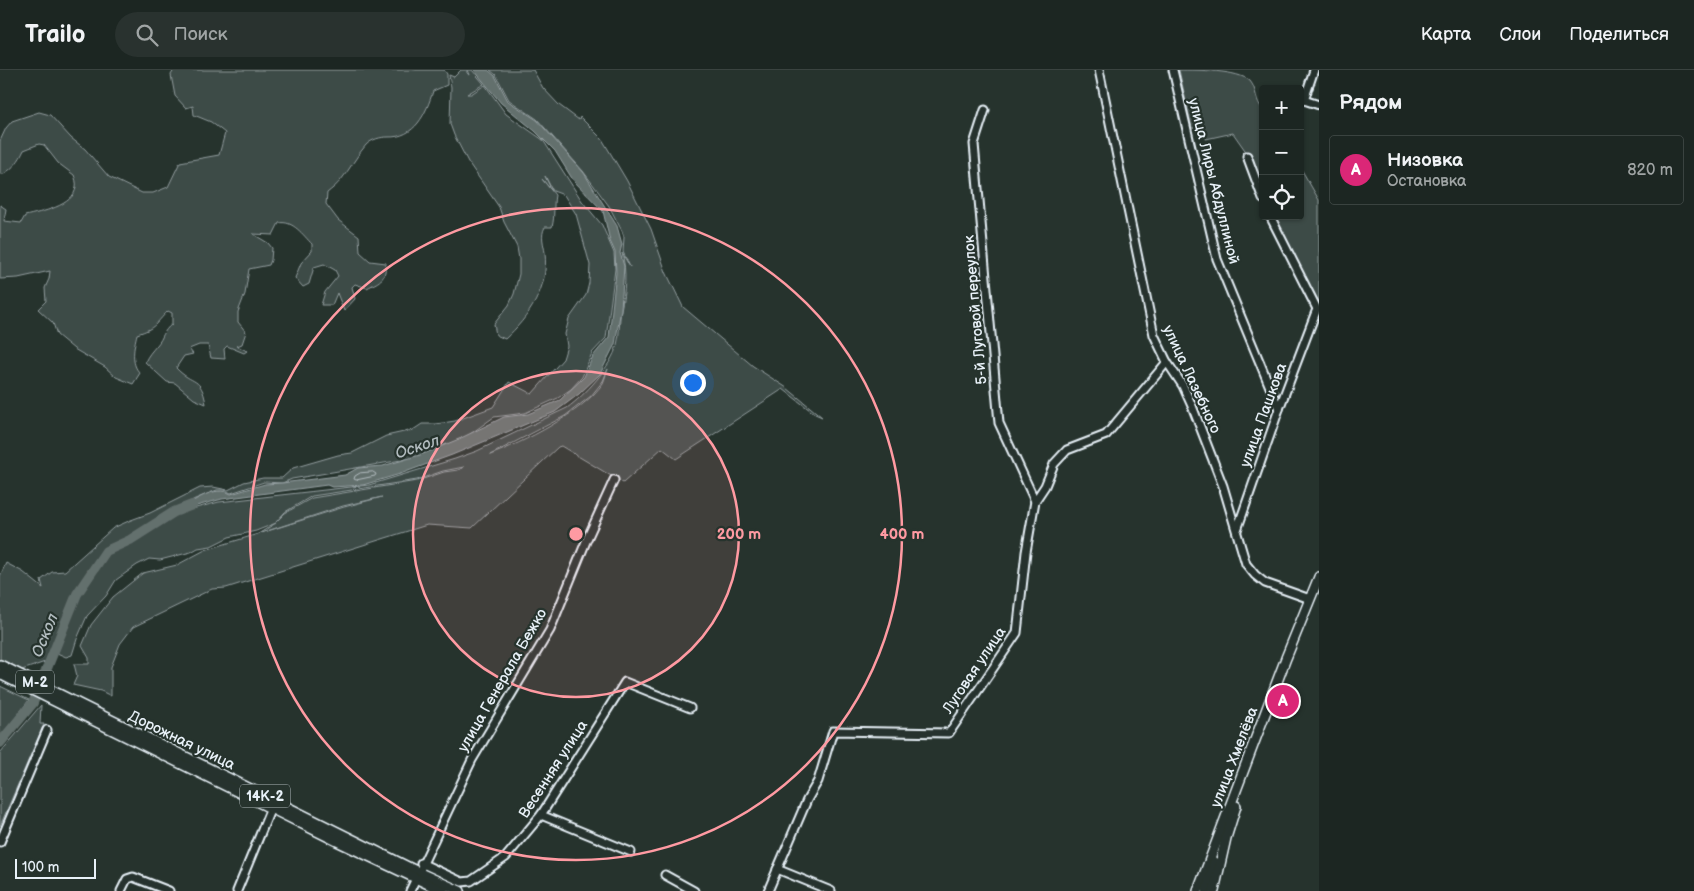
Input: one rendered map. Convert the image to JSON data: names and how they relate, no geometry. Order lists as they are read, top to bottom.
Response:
{
  "streets": {
    "main road": [
      "М-2",
      "Дорожная улица",
      "улица Хмелёва",
      "14К-2"
    ],
    "street": [
      "улица Лиры Абдуллиной",
      "5-й Луговой переулок",
      "улица Лазебного",
      "улица Пашкова",
      "Луговая улица",
      "улица Генерала Бежко",
      "Весенняя улица"
    ]
  },
  "crossings": [
    ["улица Лиры Абдуллиной", "улица Пашкова"],
    ["5-й Луговой переулок", "Луговая улица"],
    ["улица Лазебного", "улица Пашкова"],
    ["улица Лазебного", "Луговая улица"],
    ["улица Лазебного", "улица Хмелёва"],
    ["улица Генерала Бежко", "Дорожная улица"],
    ["улица Генерала Бежко", "Весенняя улица"],
    ["Дорожная улица", "Весенняя улица"]
  ],
  "water": ["Оскол"],
  "scale_bar": "100 m",
  "page": {
    "header": "Trailo",
    "search": "Поиск",
    "nav": ["Карта", "Слои", "Поделиться"],
    "heading": "Рядом",
    "map_buttons": ["+", "−"],
    "list": [
      {
        "mark": "A",
        "name": "Низовка",
        "note": "Остановка",
        "value": "820 m"
      }
    ],
    "pins": "A",
    "scale": "100 m"
  },
  "rings": ["200 m", "400 m"]
}
